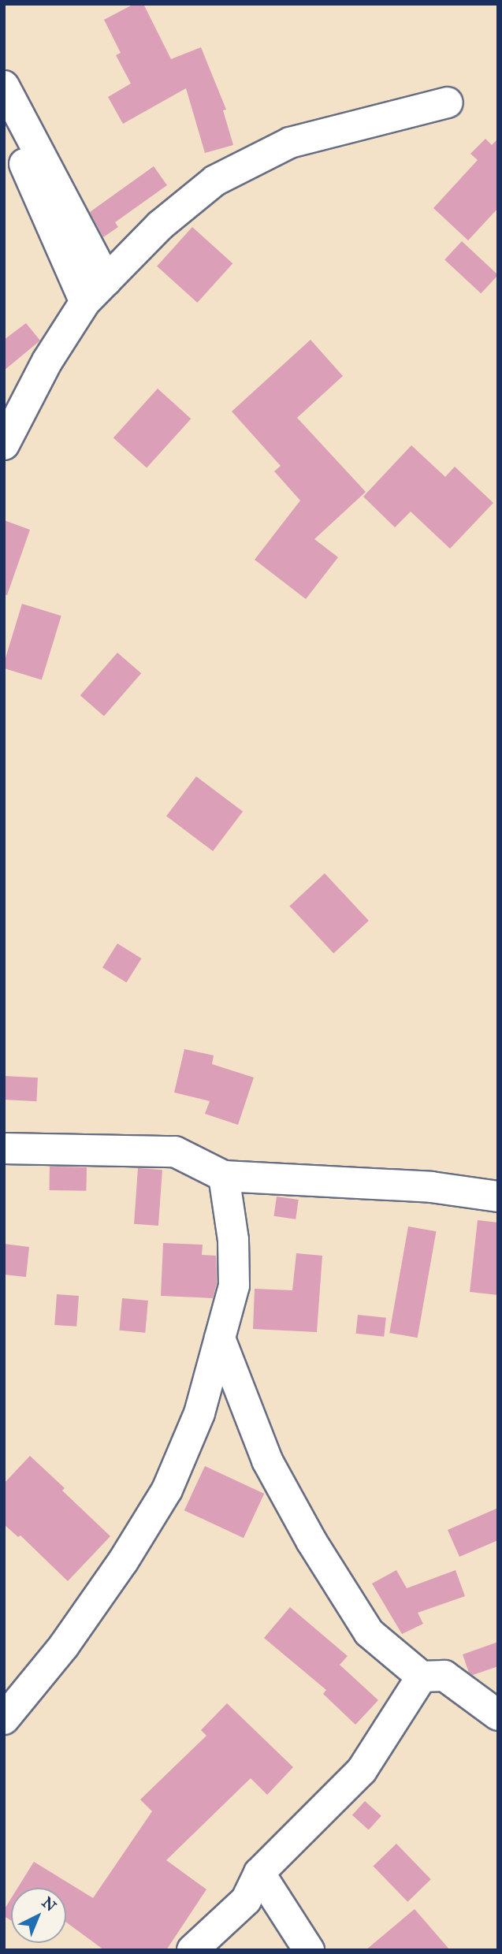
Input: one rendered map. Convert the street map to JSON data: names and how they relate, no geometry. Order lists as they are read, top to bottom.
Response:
{
  "north": "top right"
}
